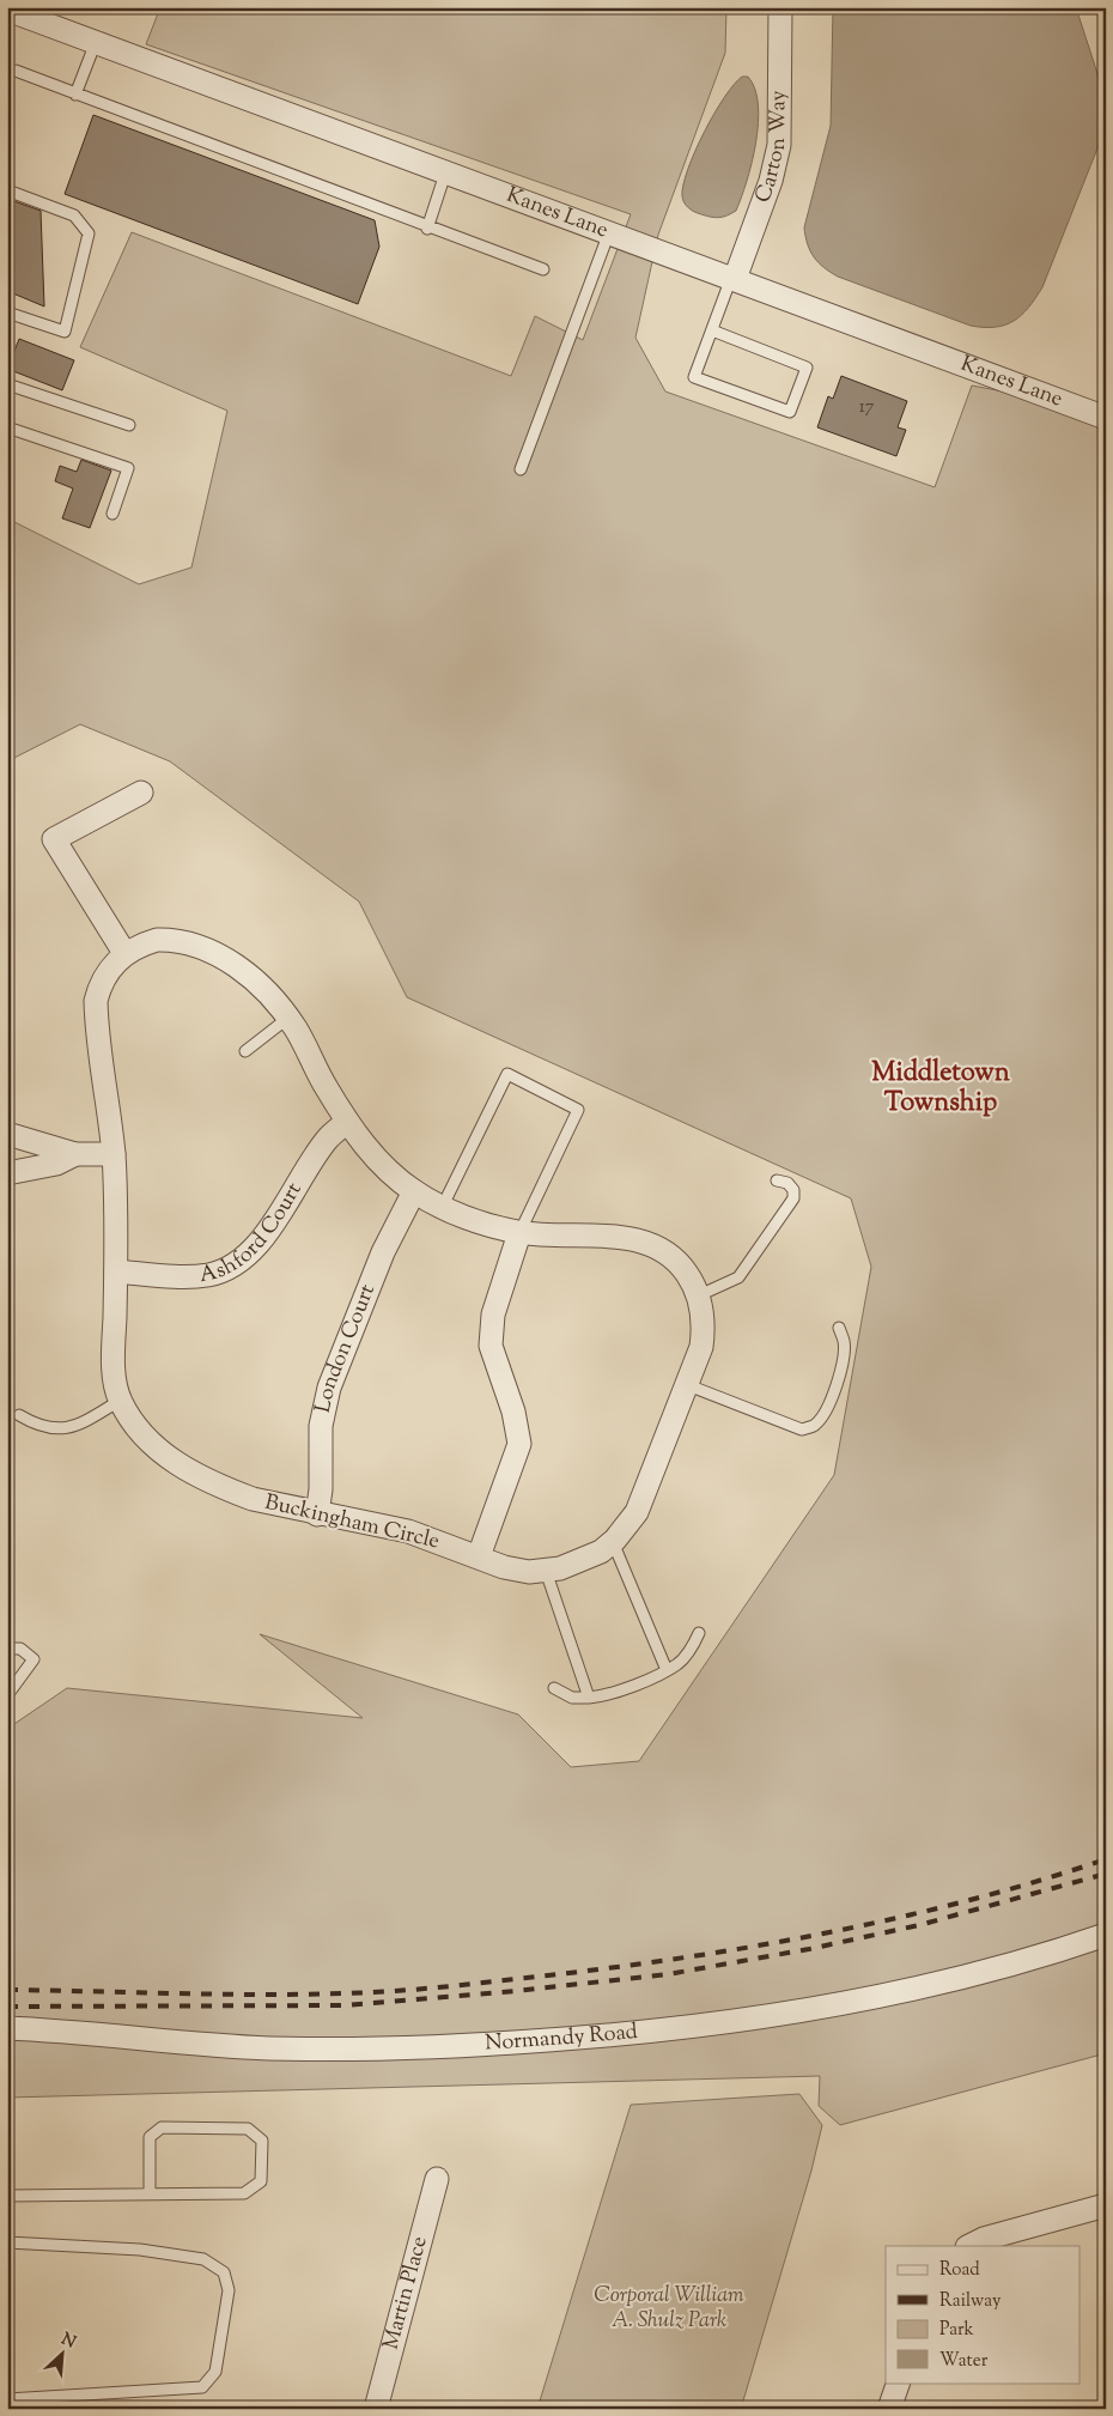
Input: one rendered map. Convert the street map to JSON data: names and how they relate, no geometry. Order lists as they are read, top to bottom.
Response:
{
  "streets": {
    "street": [
      "Carton Way",
      "Kanes Lane",
      "Ashford Court",
      "London Court",
      "Buckingham Circle",
      "Normandy Road",
      "Martin Place"
    ]
  },
  "crossings": [
    ["Carton Way", "Kanes Lane"],
    ["Ashford Court", "Buckingham Circle"],
    ["London Court", "Buckingham Circle"]
  ],
  "districts": ["Middletown Township"],
  "parks": ["Corporal William A. Shulz Park"],
  "house_numbers": ["17"],
  "legend": [
    "Road",
    "Railway",
    "Park",
    "Water"
  ],
  "north": "top right"
}
